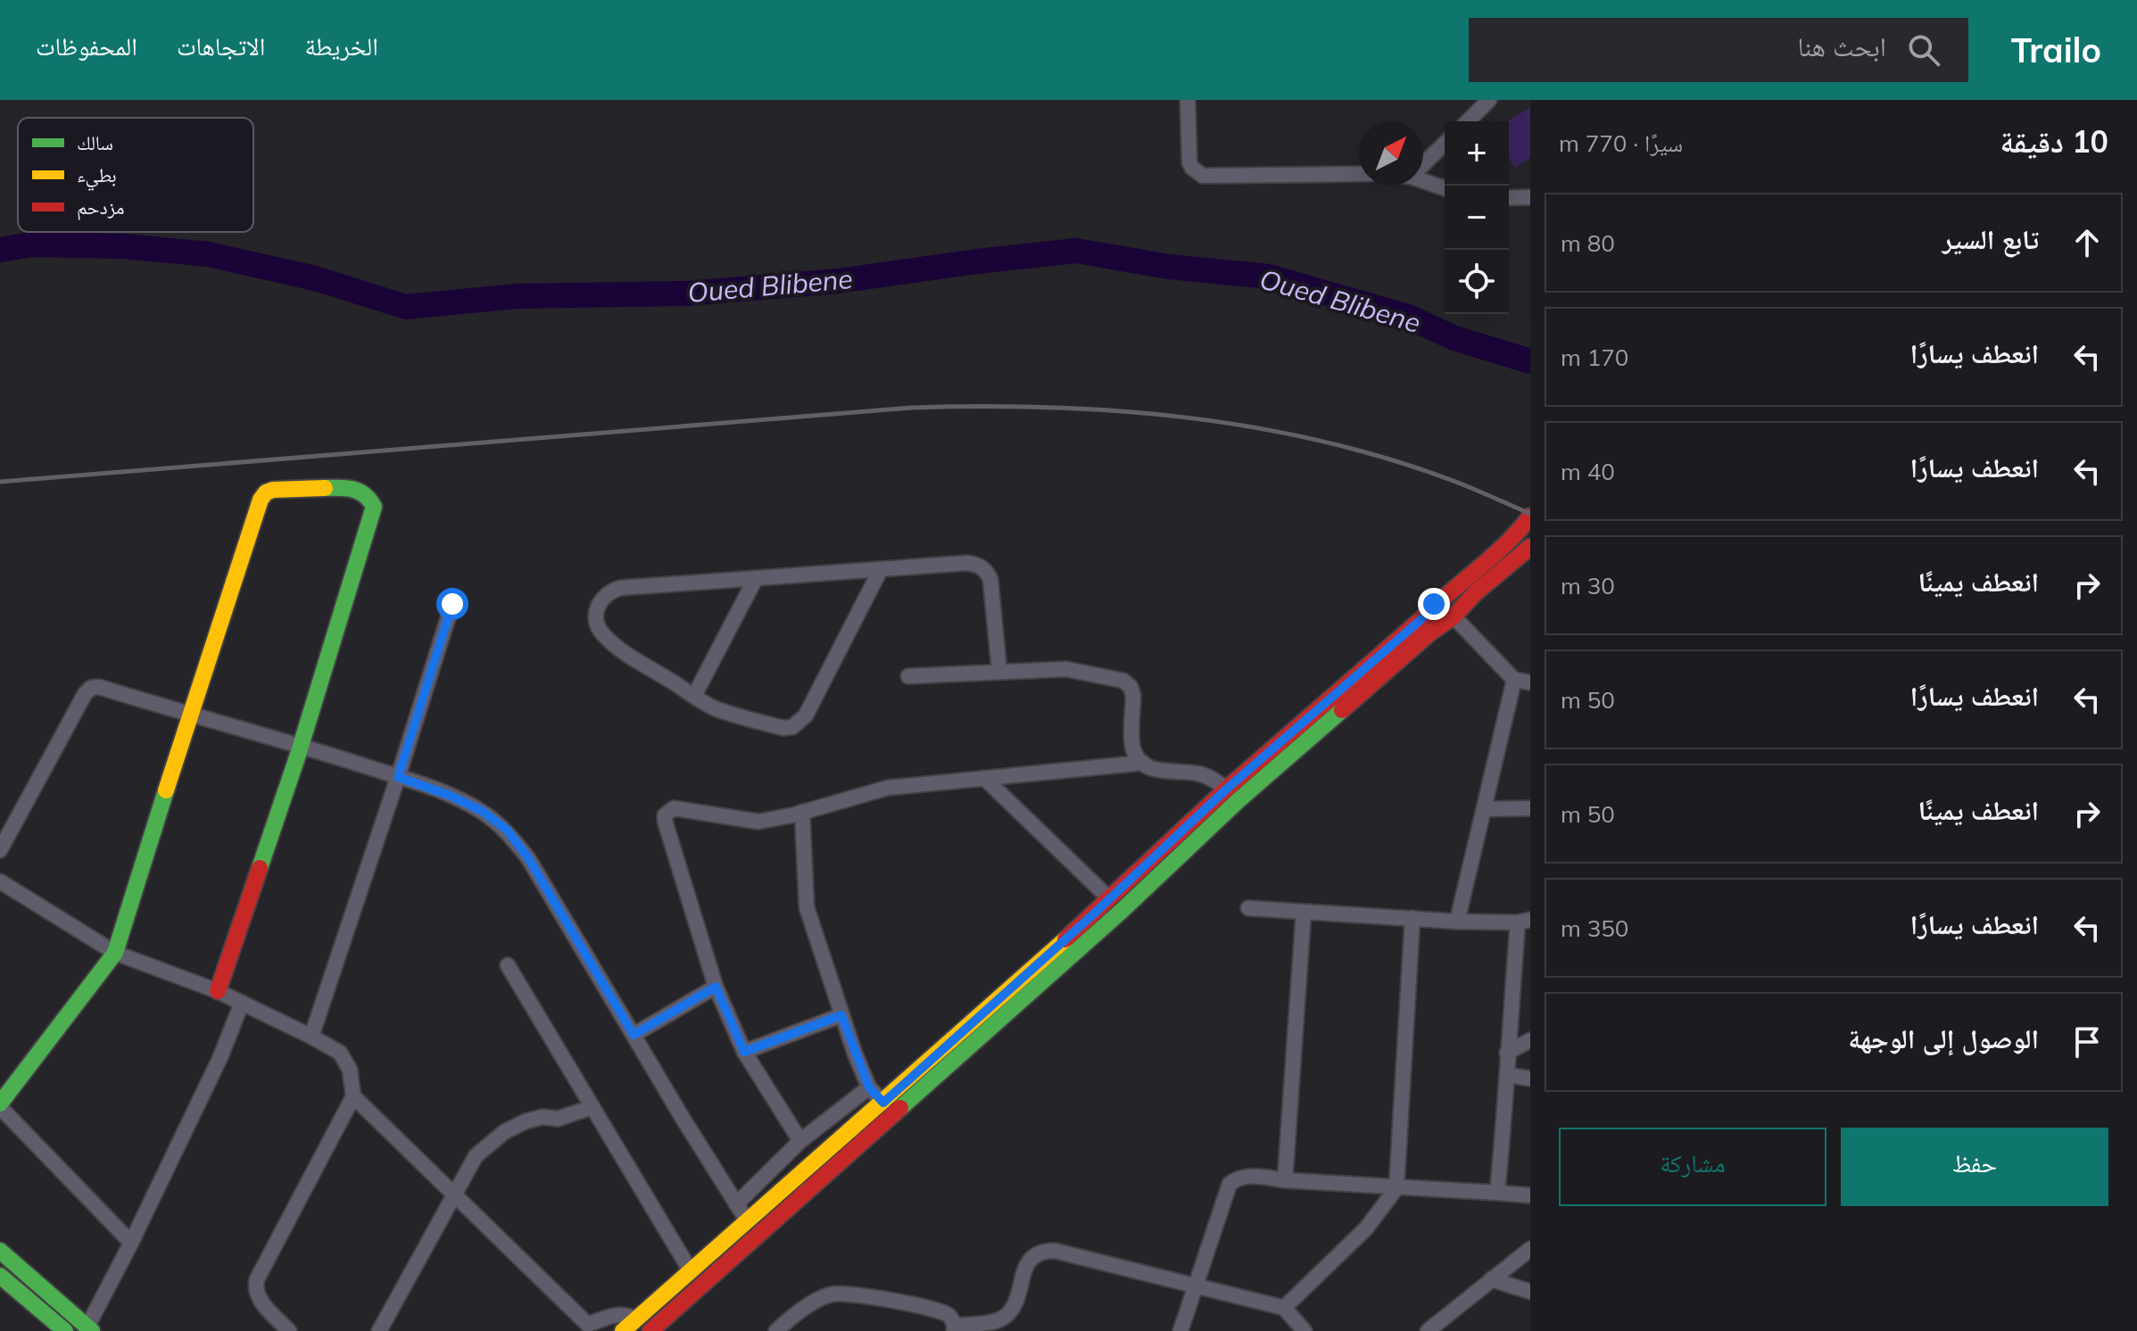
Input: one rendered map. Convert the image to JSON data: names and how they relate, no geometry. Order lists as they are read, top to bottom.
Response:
{
  "water": ["Oued Blibene"],
  "legend": ["سالك", "بطيء", "مزدحم"],
  "north": "top right",
  "page": {
    "header": "Trailo",
    "search": "ابحث هنا",
    "nav": ["الخريطة", "الاتجاهات", "المحفوظات"],
    "heading": ["10 دقيقة", "سيرًا · 770 m"],
    "map_buttons": ["+", "−"],
    "list": [
      ["تابع السير", "80 m"],
      ["انعطف يسارًا", "170 m"],
      ["انعطف يسارًا", "40 m"],
      ["انعطف يمينًا", "30 m"],
      ["انعطف يسارًا", "50 m"],
      ["انعطف يمينًا", "50 m"],
      ["انعطف يسارًا", "350 m"],
      "الوصول إلى الوجهة"
    ],
    "buttons": ["حفظ", "مشاركة"]
  }
}
